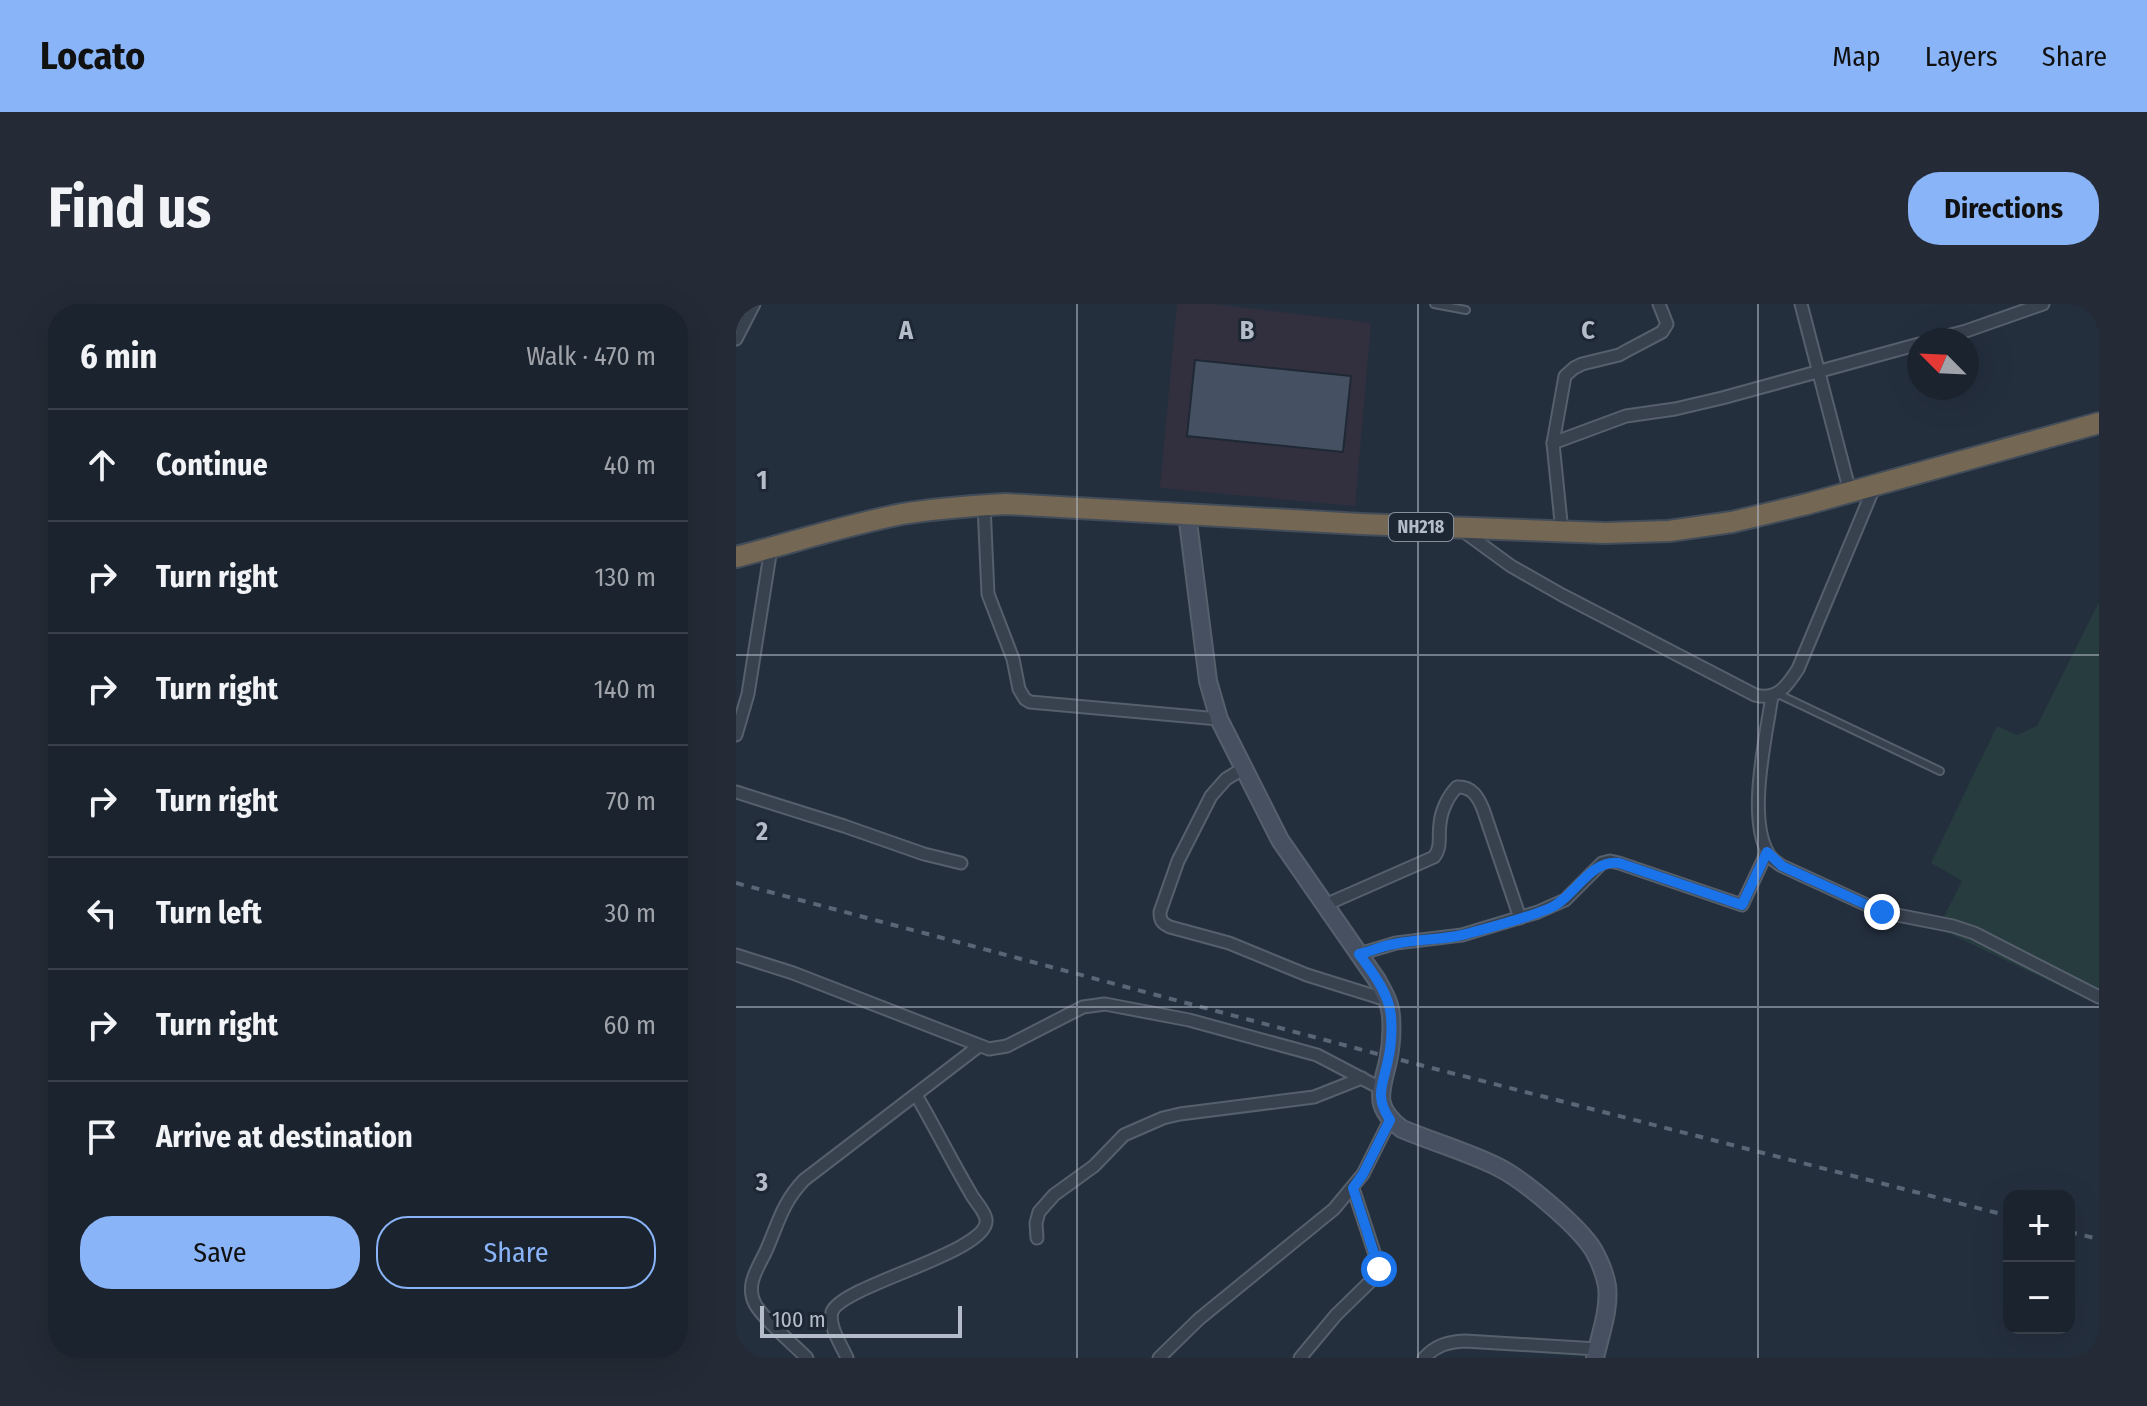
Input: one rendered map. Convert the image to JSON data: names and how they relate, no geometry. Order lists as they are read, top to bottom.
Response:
{
  "streets": {
    "highway": ["NH218"]
  },
  "scale_bar": "100 m",
  "north": "top left",
  "page": {
    "header": "Locato",
    "nav": ["Map", "Layers", "Share"],
    "buttons": [
      "Directions",
      ["Save", "Share"]
    ],
    "title": "Find us",
    "heading": ["6 min", "Walk · 470 m"],
    "list": [
      ["Continue", "40 m"],
      ["Turn right", "130 m"],
      ["Turn right", "140 m"],
      ["Turn right", "70 m"],
      ["Turn left", "30 m"],
      ["Turn right", "60 m"],
      "Arrive at destination"
    ],
    "map_buttons": ["+", "−"],
    "scale": "100 m"
  },
  "grid": {
    "columns": ["A", "B", "C"],
    "rows": ["1", "2", "3"]
  }
}
